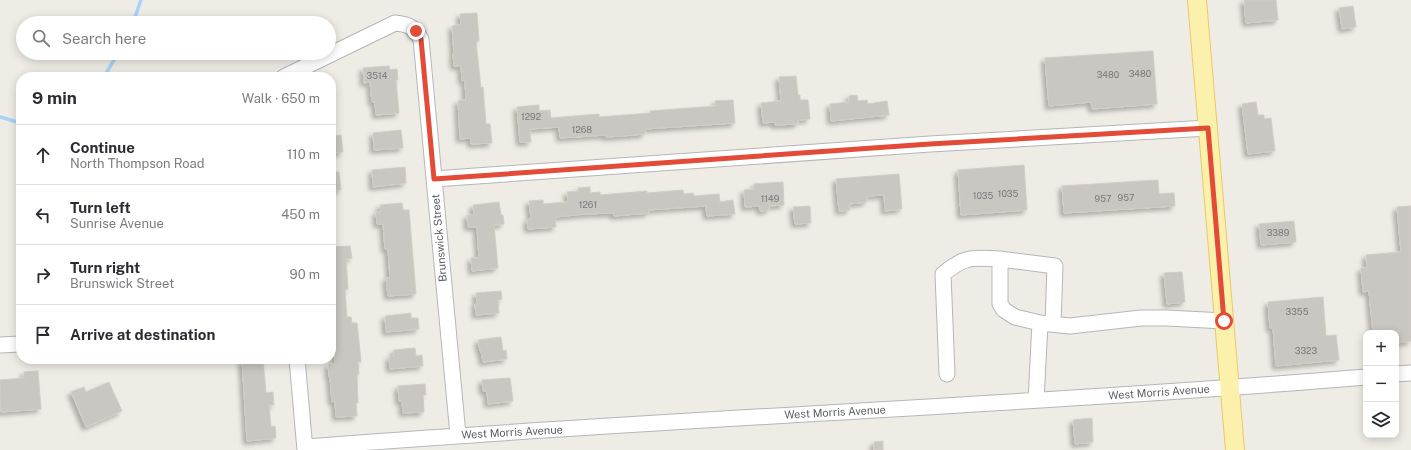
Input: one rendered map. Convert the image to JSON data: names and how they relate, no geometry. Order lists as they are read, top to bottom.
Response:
{
  "streets": {
    "street": ["Brunswick Street", "West Morris Avenue"]
  },
  "crossings": [
    ["Brunswick Street", "West Morris Avenue"]
  ],
  "house_numbers": [
    "3480",
    "3480",
    "3514",
    "1292",
    "1268",
    "1035",
    "1035",
    "957",
    "1149",
    "957",
    "1261",
    "3389",
    "3355",
    "3323"
  ],
  "page": {
    "search": "Search here",
    "heading": ["9 min", "Walk · 650 m"],
    "list": [
      ["Continue", "North Thompson Road", "110 m"],
      ["Turn left", "Sunrise Avenue", "450 m"],
      ["Turn right", "Brunswick Street", "90 m"],
      "Arrive at destination"
    ],
    "map_buttons": ["+", "−"]
  }
}
